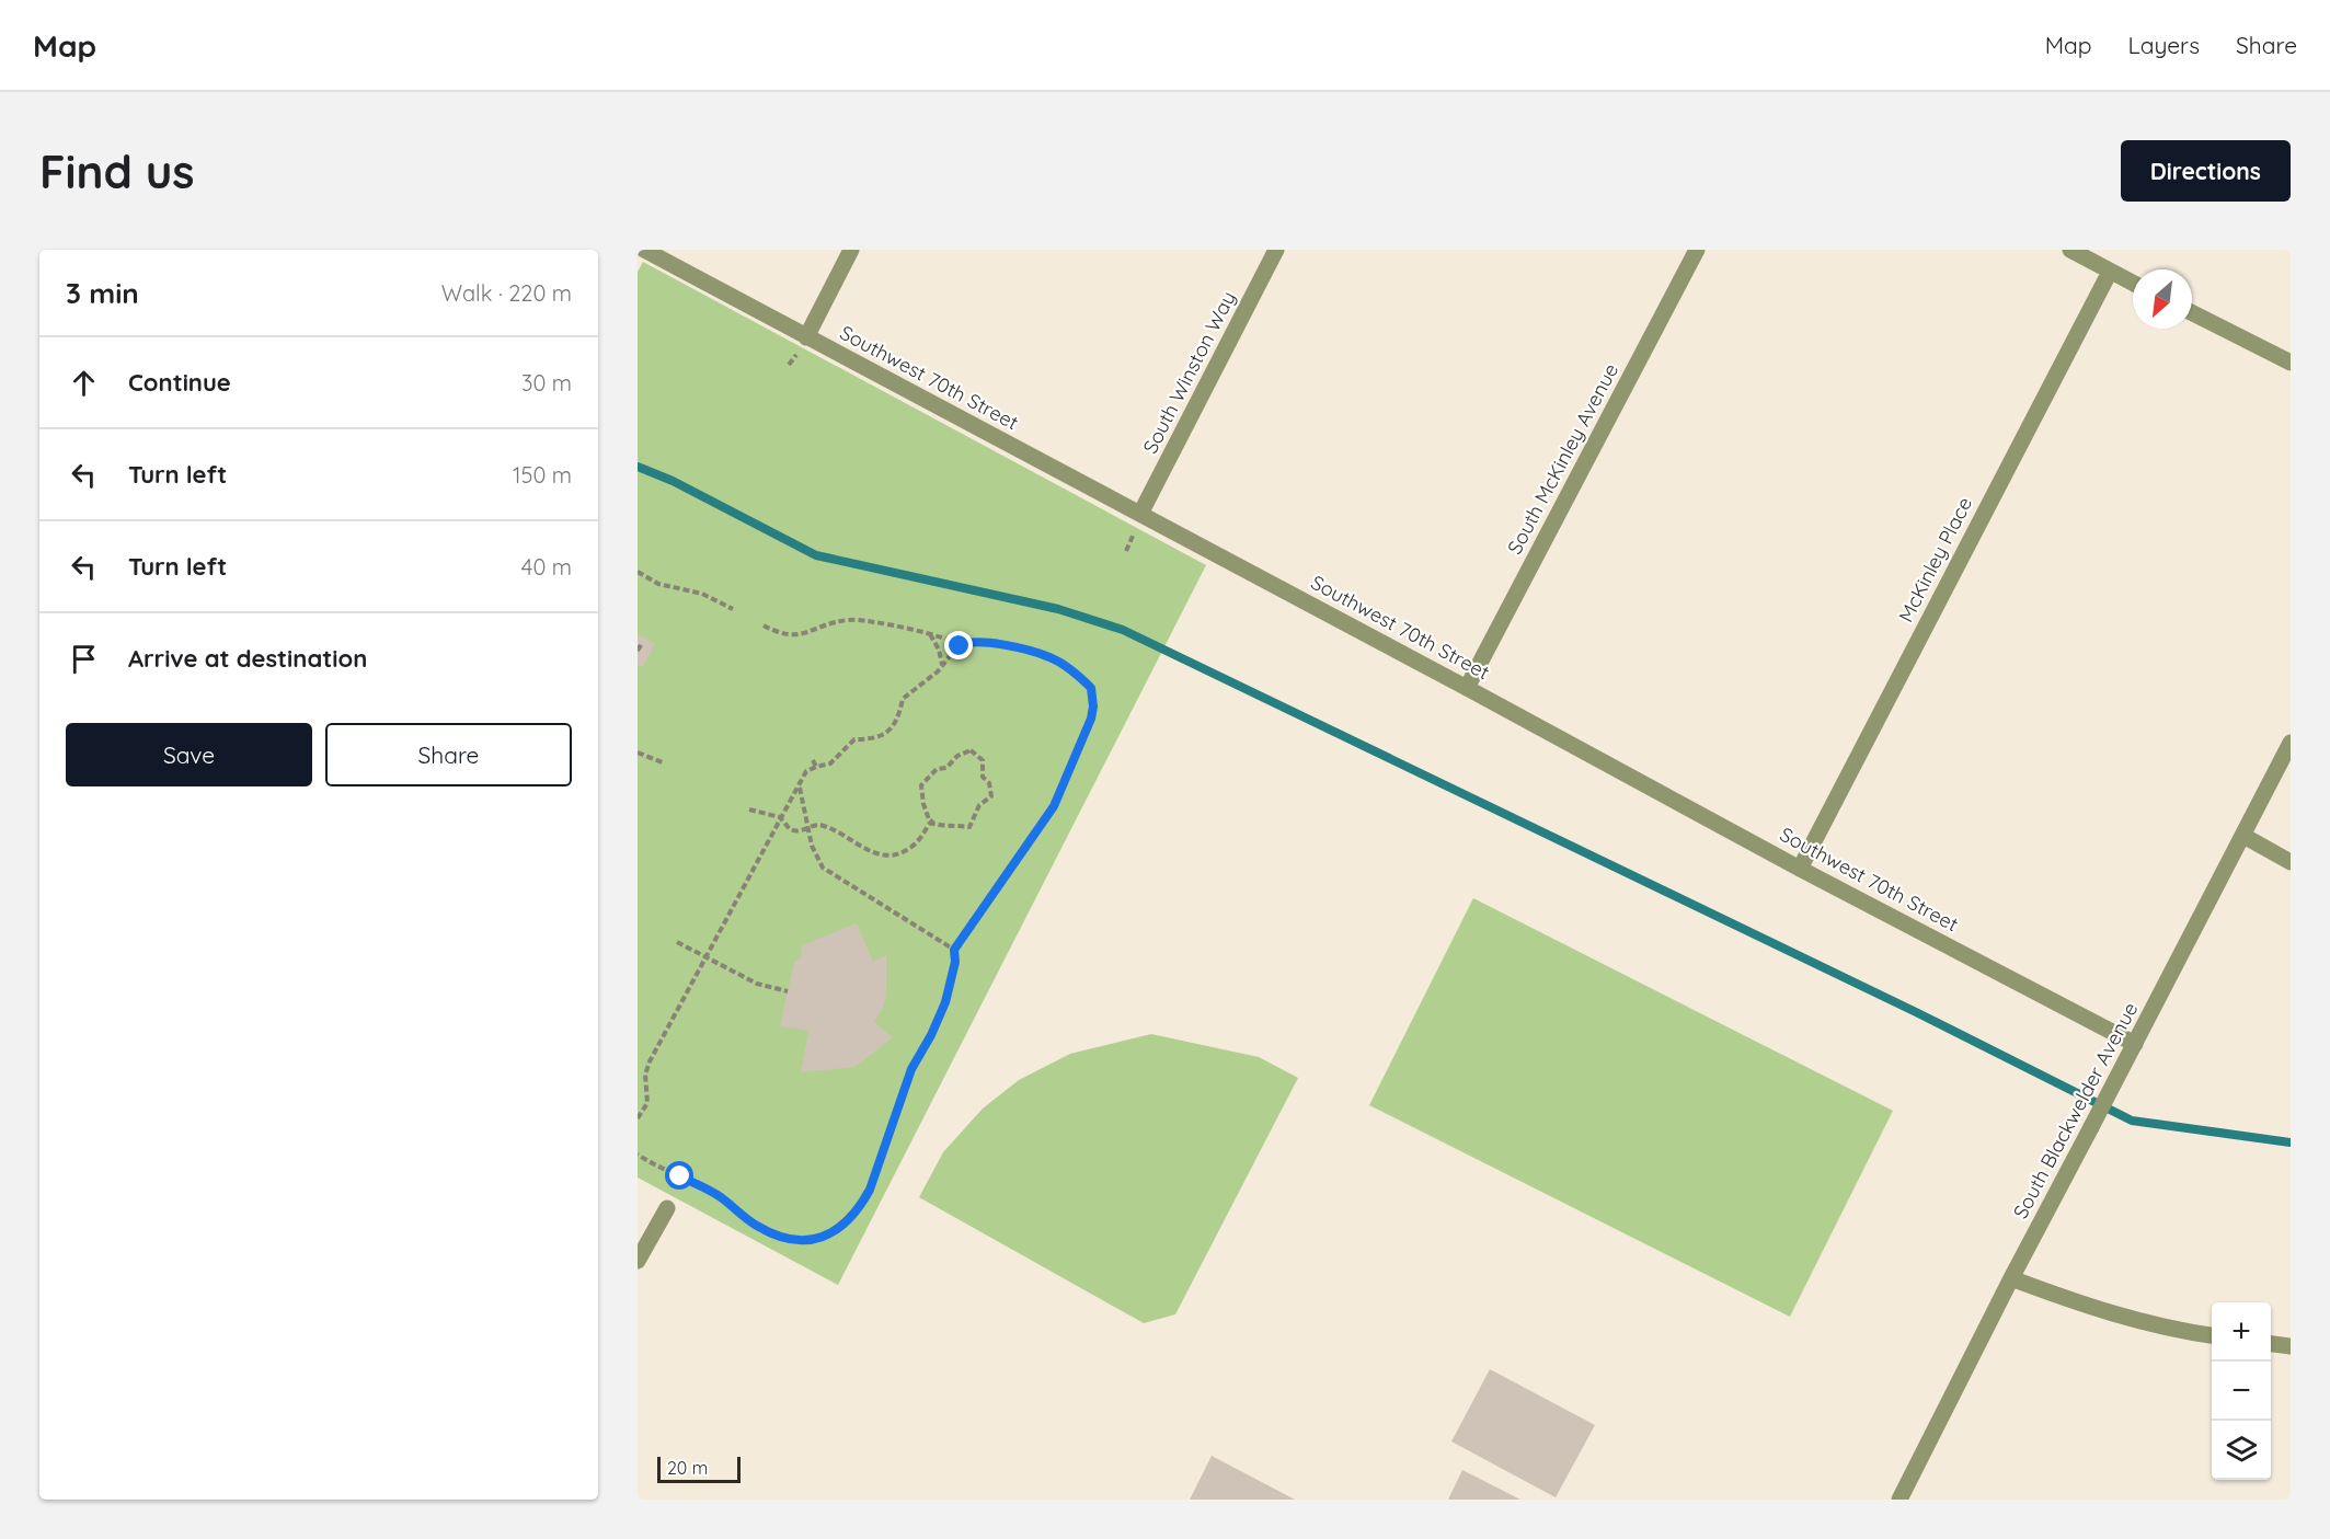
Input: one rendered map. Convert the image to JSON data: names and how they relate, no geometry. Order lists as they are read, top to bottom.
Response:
{
  "streets": {
    "street": [
      "South Winston Way",
      "Southwest 70th Street",
      "South McKinley Avenue",
      "McKinley Place",
      "South Blackwelder Avenue"
    ]
  },
  "crossings": [
    ["South Winston Way", "Southwest 70th Street"],
    ["Southwest 70th Street", "South McKinley Avenue"],
    ["Southwest 70th Street", "McKinley Place"],
    ["Southwest 70th Street", "South Blackwelder Avenue"]
  ],
  "scale_bar": "20 m",
  "north": "bottom left",
  "page": {
    "header": "Map",
    "nav": ["Map", "Layers", "Share"],
    "buttons": [
      "Directions",
      ["Save", "Share"]
    ],
    "title": "Find us",
    "heading": ["3 min", "Walk · 220 m"],
    "list": [
      ["Continue", "30 m"],
      ["Turn left", "150 m"],
      ["Turn left", "40 m"],
      "Arrive at destination"
    ],
    "map_buttons": ["+", "−"],
    "scale": "20 m"
  }
}
